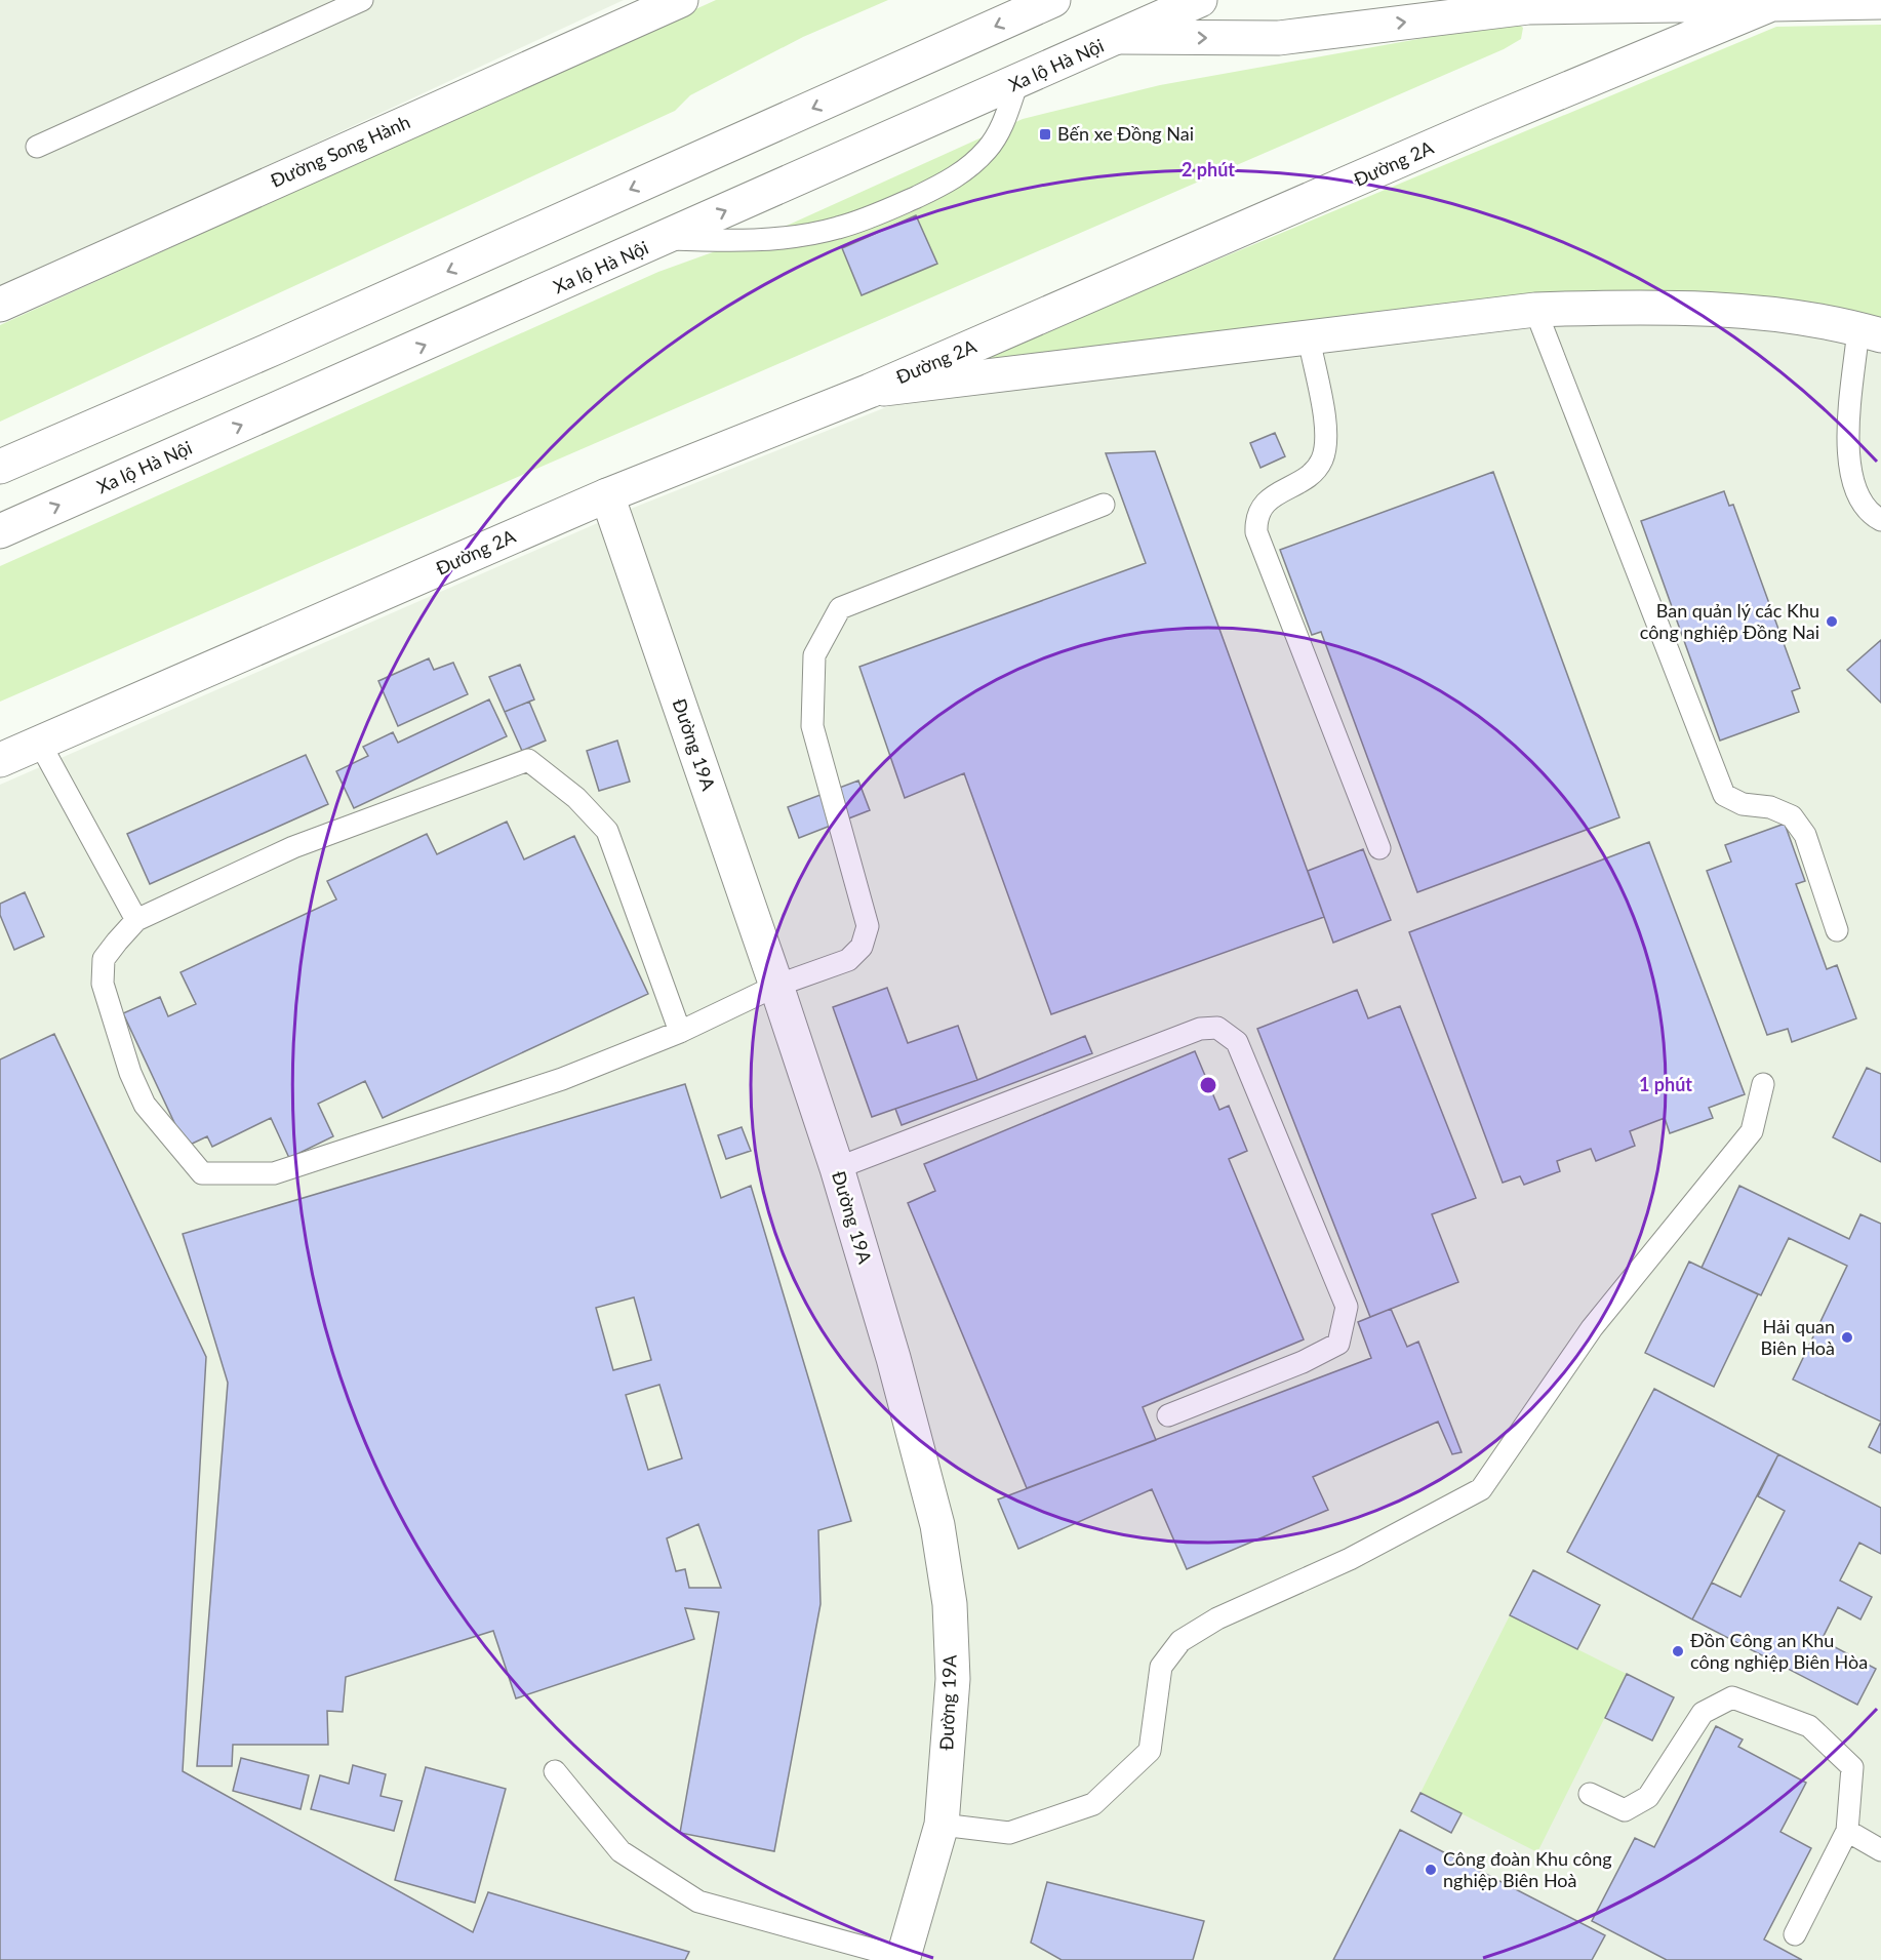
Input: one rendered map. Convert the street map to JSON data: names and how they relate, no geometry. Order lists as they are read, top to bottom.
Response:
{
  "streets": {
    "main road": [
      "Xa lộ Hà Nội",
      "Đường Song Hành",
      "Đường 2A",
      "Đường 19A"
    ]
  },
  "crossings": [
    ["Đường 2A", "Đường 19A"]
  ],
  "places": {
    "transit": ["Bến xe Đồng Nai"],
    "other": [
      "Ban quản lý các Khu công nghiệp Đồng Nai",
      "Hải quan Biên Hoà",
      "Đồn Công an Khu công nghiệp Biên Hòa",
      "Công đoàn Khu công nghiệp Biên Hoà"
    ]
  },
  "rings": ["2 phút", "1 phút"]
}
